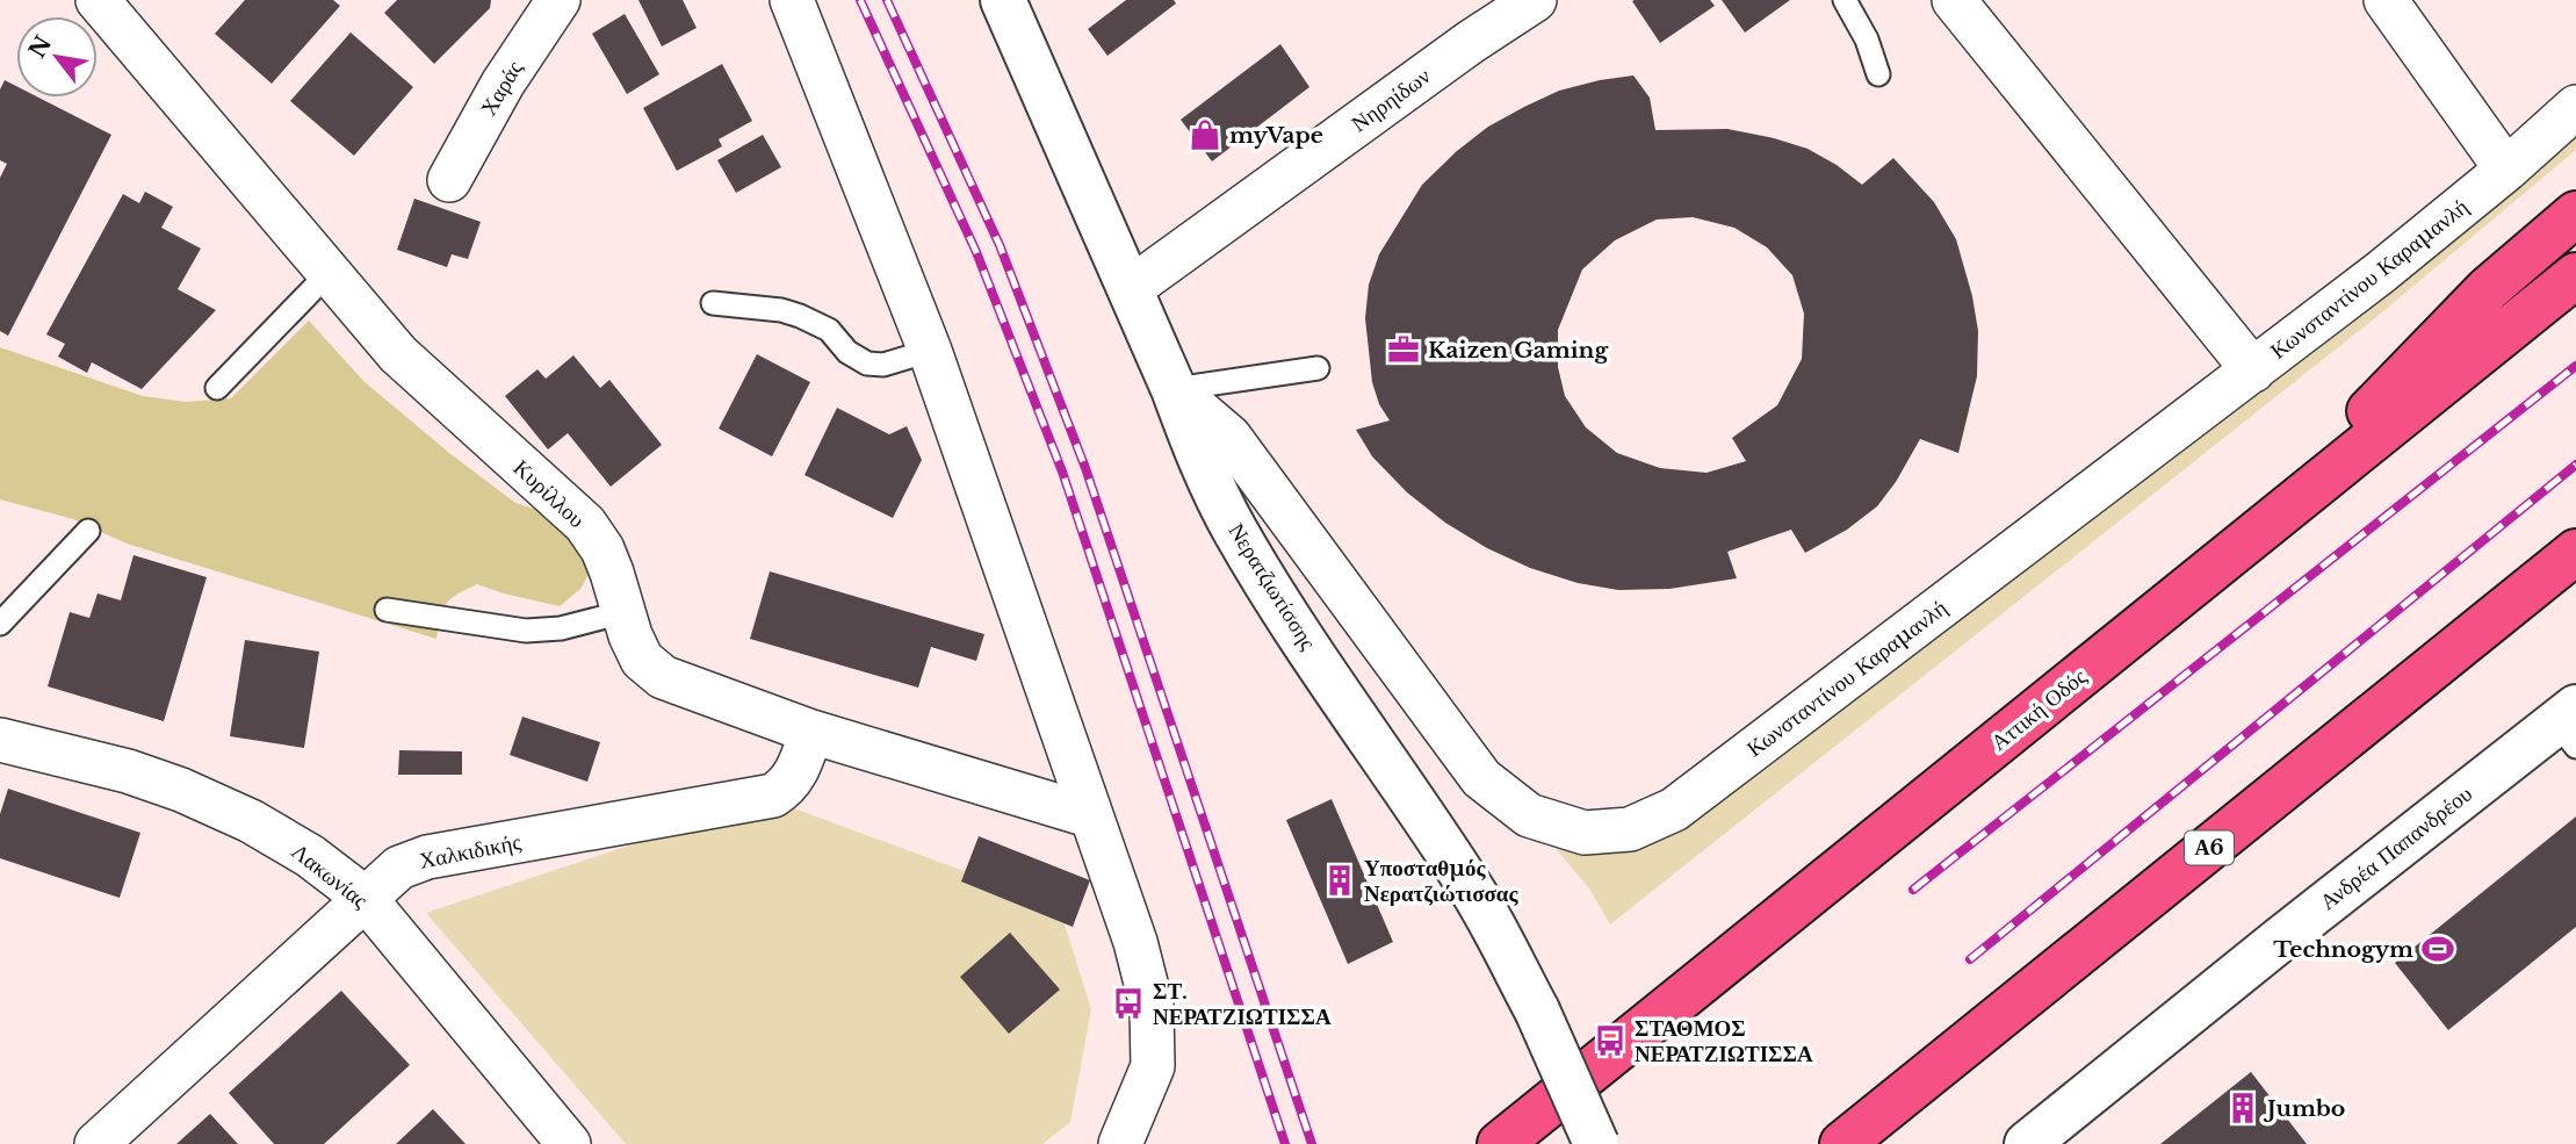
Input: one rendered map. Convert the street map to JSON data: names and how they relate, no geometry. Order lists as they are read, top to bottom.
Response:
{
  "streets": {
    "highway": ["Αττική Οδός", "Α6"],
    "street": [
      "Χαράς",
      "Νηρηίδων",
      "Κωνσταντίνου Καραμανλή",
      "Κυρίλλου",
      "Νερατζιωτίσσης",
      "Ανδρέα Παπανδρέου",
      "Χαλκιδικής",
      "Λακωνίας"
    ]
  },
  "crossings": [
    ["Νηρηίδων", "Νερατζιωτίσσης"],
    ["Κωνσταντίνου Καραμανλή", "Νερατζιωτίσσης"],
    ["Κυρίλλου", "Χαλκιδικής"],
    ["Χαλκιδικής", "Λακωνίας"]
  ],
  "places": {
    "shop": ["myVape"],
    "office": ["Kaizen Gaming"],
    "building": ["Υποσταθμός Νερατζιώτισσας", "Jumbo"],
    "sports": ["Technogym"],
    "bus stop": ["ΣΤ. ΝΕΡΑΤΖΙΩΤΙΣΣΑ", "ΣΤΑΘΜΟΣ ΝΕΡΑΤΖΙΩΤΙΣΣΑ"]
  },
  "north": "top left"
}
